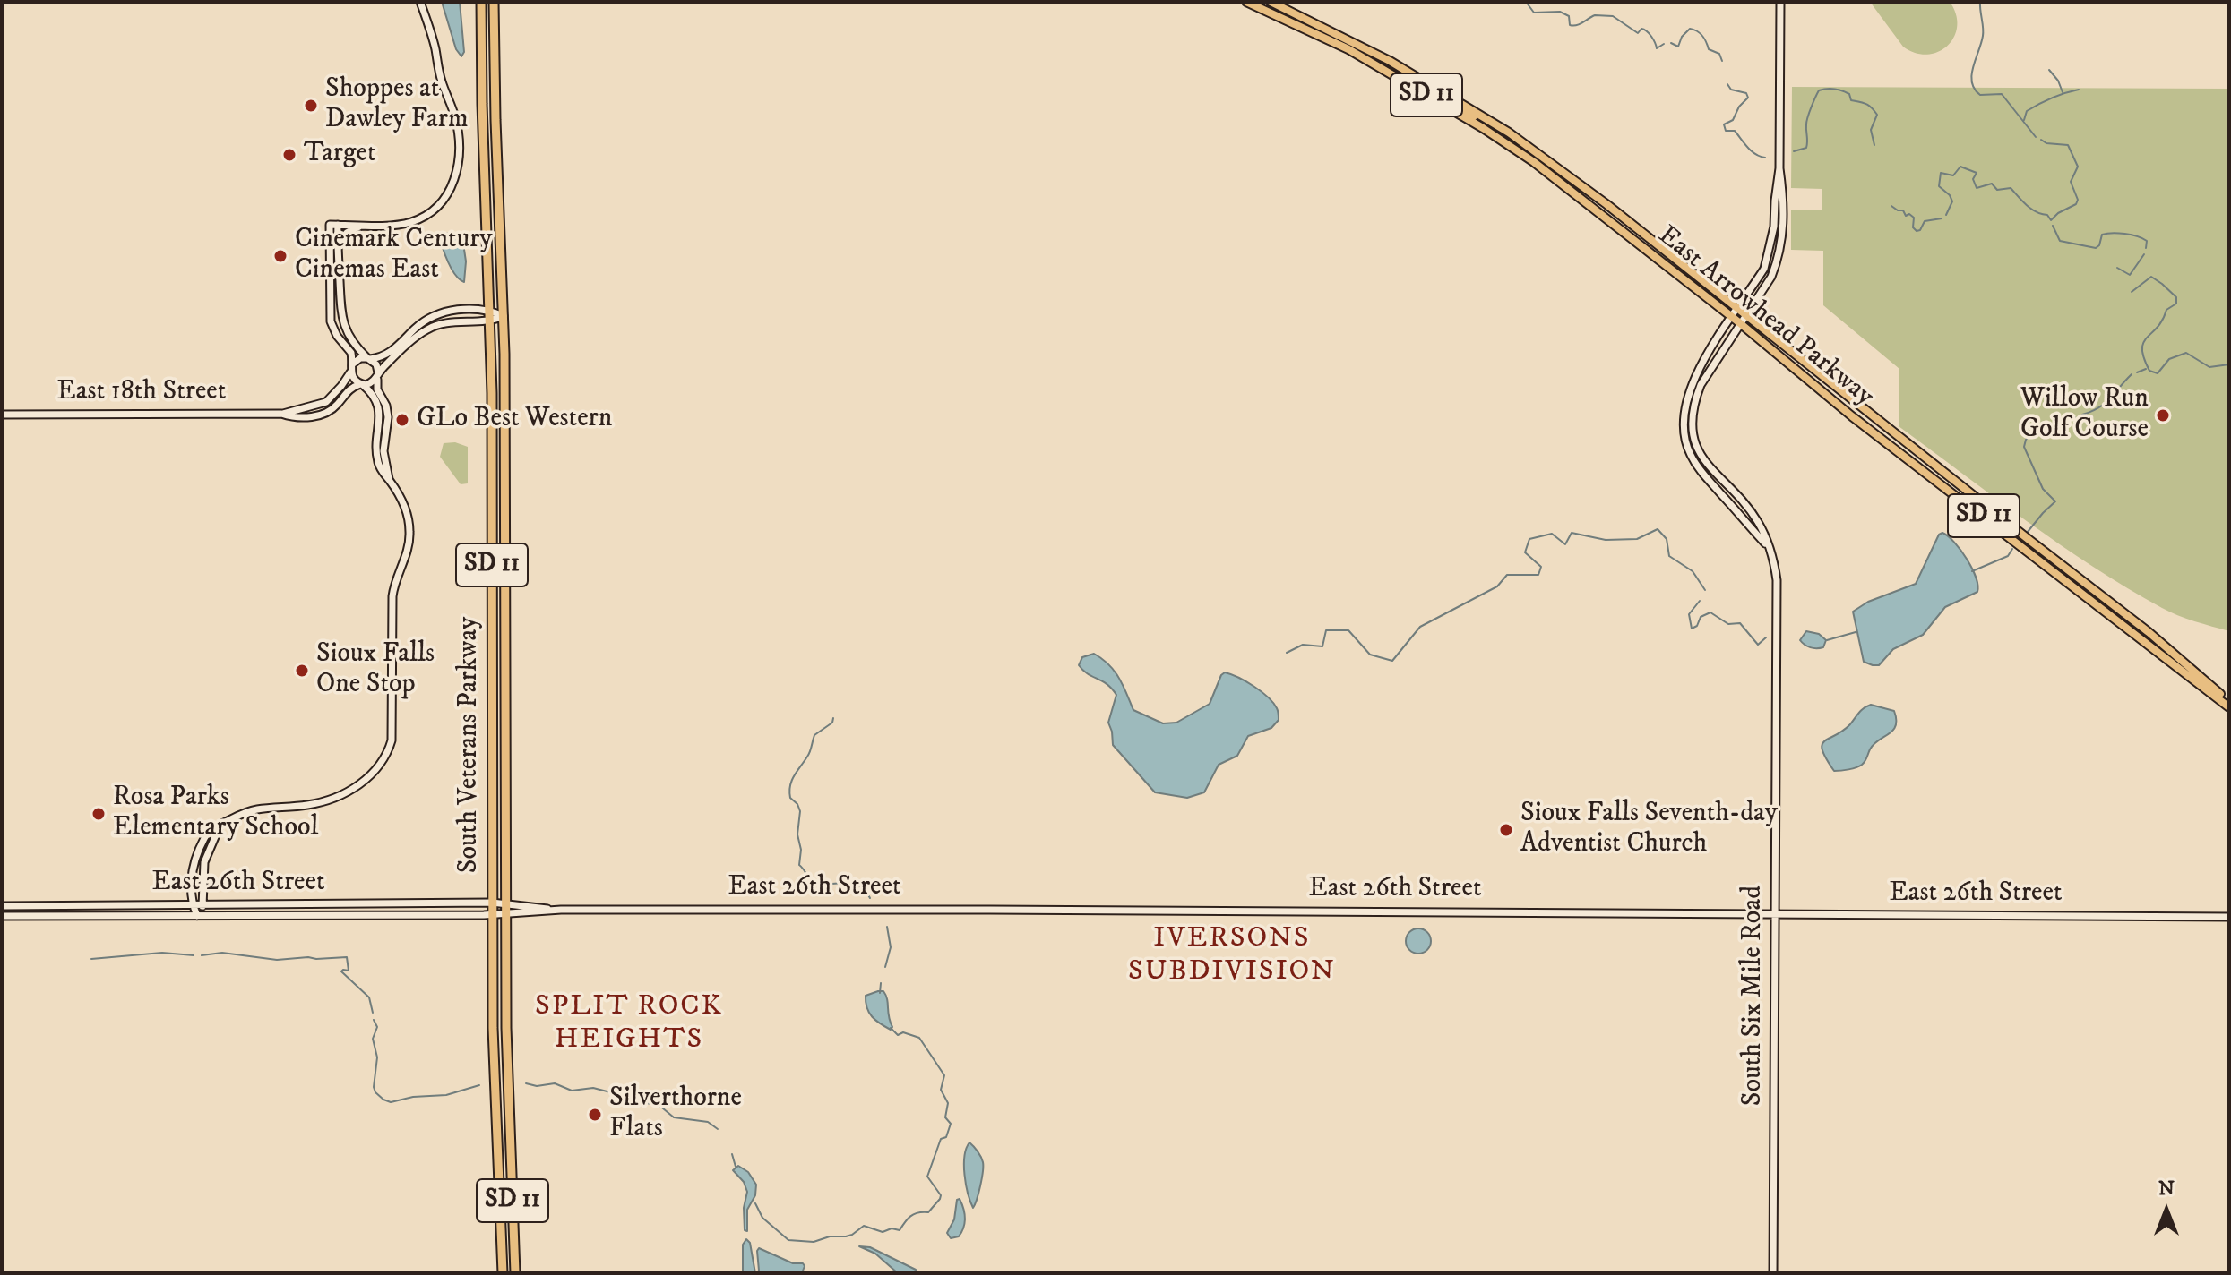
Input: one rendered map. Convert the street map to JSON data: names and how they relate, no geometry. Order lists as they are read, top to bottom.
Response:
{
  "streets": {
    "highway": ["SD 11", "South Veterans Parkway"],
    "main road": [
      "East Arrowhead Parkway",
      "East 18th Street",
      "East 26th Street",
      "South Six Mile Road"
    ]
  },
  "crossings": [
    ["East Arrowhead Parkway", "South Six Mile Road"],
    ["East 18th Street", "South Veterans Parkway"],
    ["South Veterans Parkway", "East 26th Street"],
    ["East 26th Street", "South Six Mile Road"]
  ],
  "districts": ["IVERSONS SUBDIVISION", "SPLIT ROCK HEIGHTS"],
  "places": [
    "Shoppes at Dawley Farm",
    "Target",
    "Cinemark Century Cinemas East",
    "Willow Run Golf Course",
    "GLo Best Western",
    "Sioux Falls One Stop",
    "Rosa Parks Elementary School",
    "Sioux Falls Seventh-day Adventist Church",
    "Silverthorne Flats"
  ],
  "north": "top"
}
